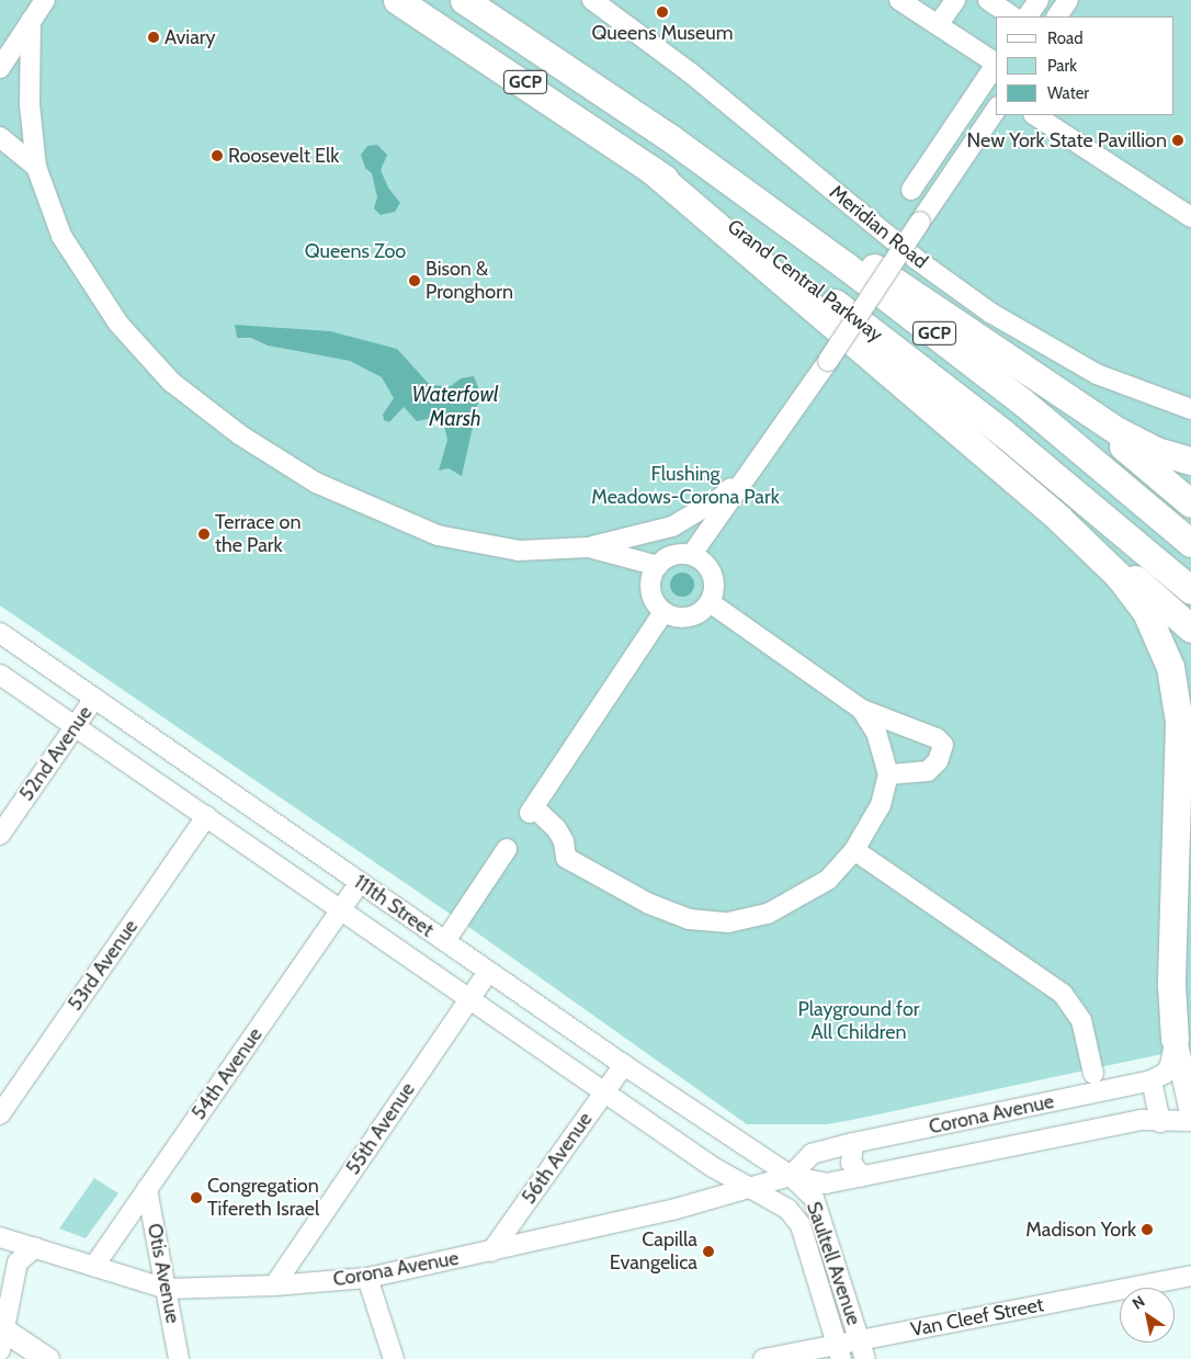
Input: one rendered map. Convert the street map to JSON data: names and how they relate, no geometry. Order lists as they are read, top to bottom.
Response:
{
  "streets": {
    "highway": ["GCP", "Grand Central Parkway"],
    "street": [
      "Meridian Road",
      "52nd Avenue",
      "111th Street",
      "53rd Avenue",
      "54th Avenue",
      "Corona Avenue",
      "55th Avenue",
      "56th Avenue",
      "Saultell Avenue",
      "Otis Avenue",
      "Van Cleef Street"
    ]
  },
  "crossings": [
    ["52nd Avenue", "111th Street"],
    ["111th Street", "53rd Avenue"],
    ["111th Street", "54th Avenue"],
    ["111th Street", "Corona Avenue"],
    ["111th Street", "55th Avenue"],
    ["111th Street", "56th Avenue"],
    ["111th Street", "Saultell Avenue"],
    ["54th Avenue", "Corona Avenue"],
    ["54th Avenue", "Otis Avenue"],
    ["Corona Avenue", "55th Avenue"],
    ["Corona Avenue", "56th Avenue"],
    ["Corona Avenue", "Saultell Avenue"],
    ["Corona Avenue", "Otis Avenue"],
    ["Saultell Avenue", "Van Cleef Street"]
  ],
  "water": ["Waterfowl Marsh"],
  "parks": ["Queens Zoo", "Flushing Meadows-Corona Park", "Playground for All Children"],
  "places": [
    "Queens Museum",
    "Aviary",
    "New York State Pavillion",
    "Roosevelt Elk",
    "Bison & Pronghorn",
    "Terrace on the Park",
    "Congregation Tifereth Israel",
    "Madison York",
    "Capilla Evangelica"
  ],
  "legend": ["Road", "Park", "Water"],
  "north": "top left"
}
